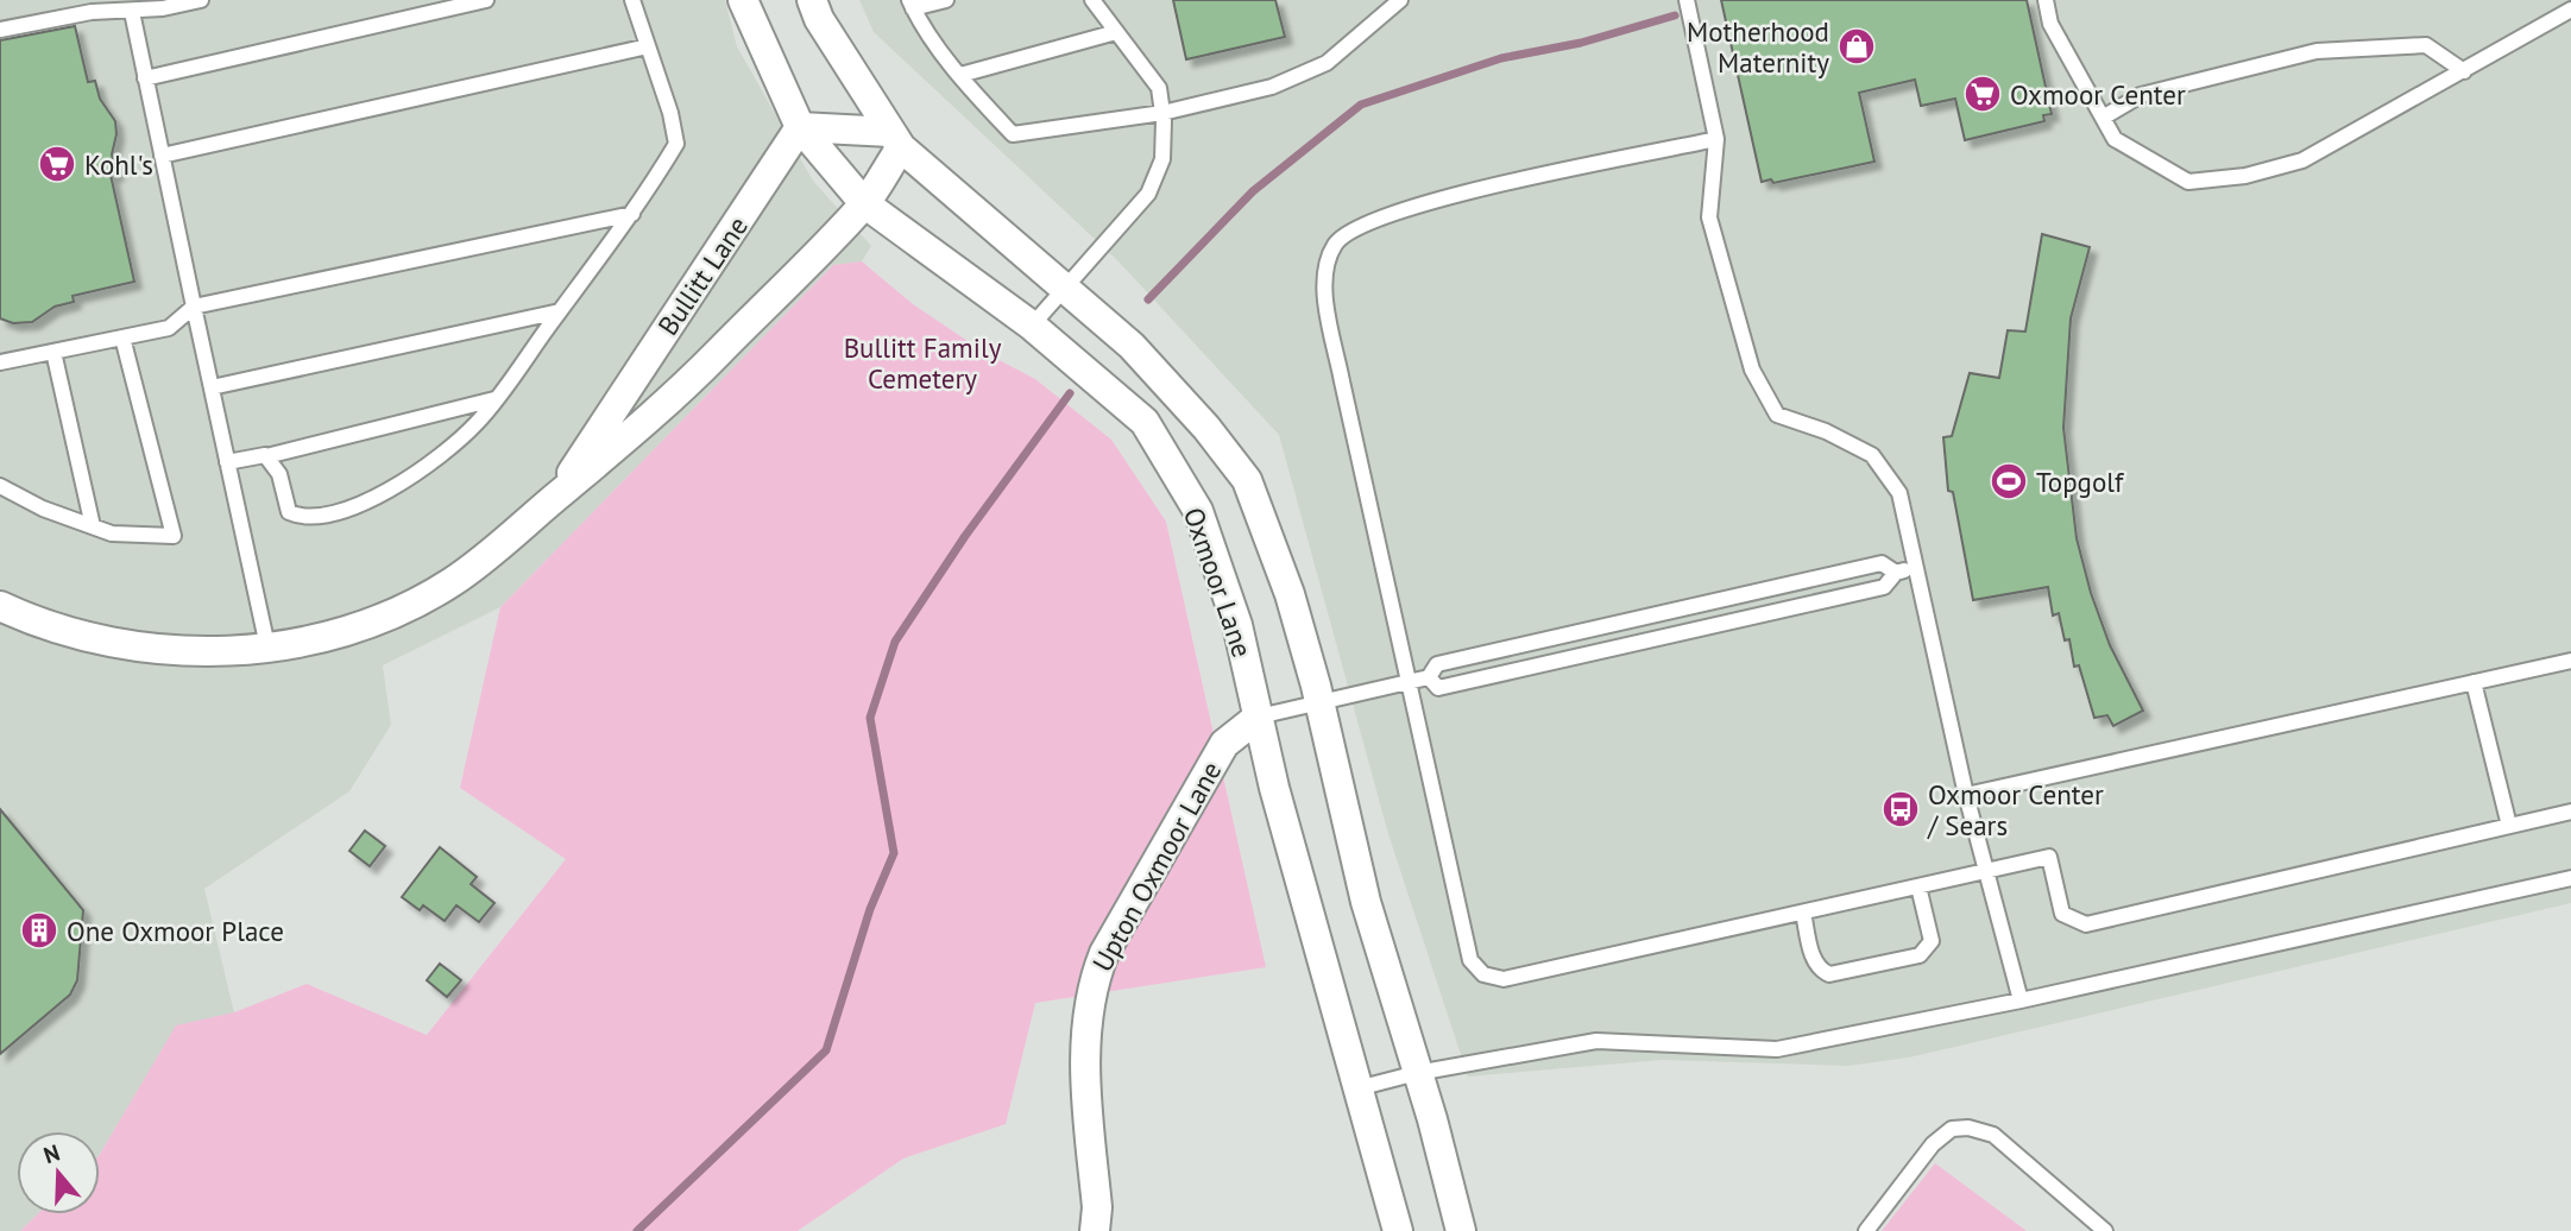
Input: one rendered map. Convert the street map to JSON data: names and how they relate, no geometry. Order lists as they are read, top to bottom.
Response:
{
  "streets": {
    "street": ["Bullitt Lane", "Oxmoor Lane", "Upton Oxmoor Lane"]
  },
  "crossings": [
    ["Bullitt Lane", "Oxmoor Lane"],
    ["Oxmoor Lane", "Upton Oxmoor Lane"]
  ],
  "parks": ["Bullitt Family Cemetery"],
  "places": {
    "shop": ["Motherhood Maternity"],
    "supermarket": ["Oxmoor Center", "Kohl's"],
    "sports": ["Topgolf"],
    "bus stop": ["Oxmoor Center / Sears"],
    "building": ["One Oxmoor Place"]
  },
  "north": "top"
}
